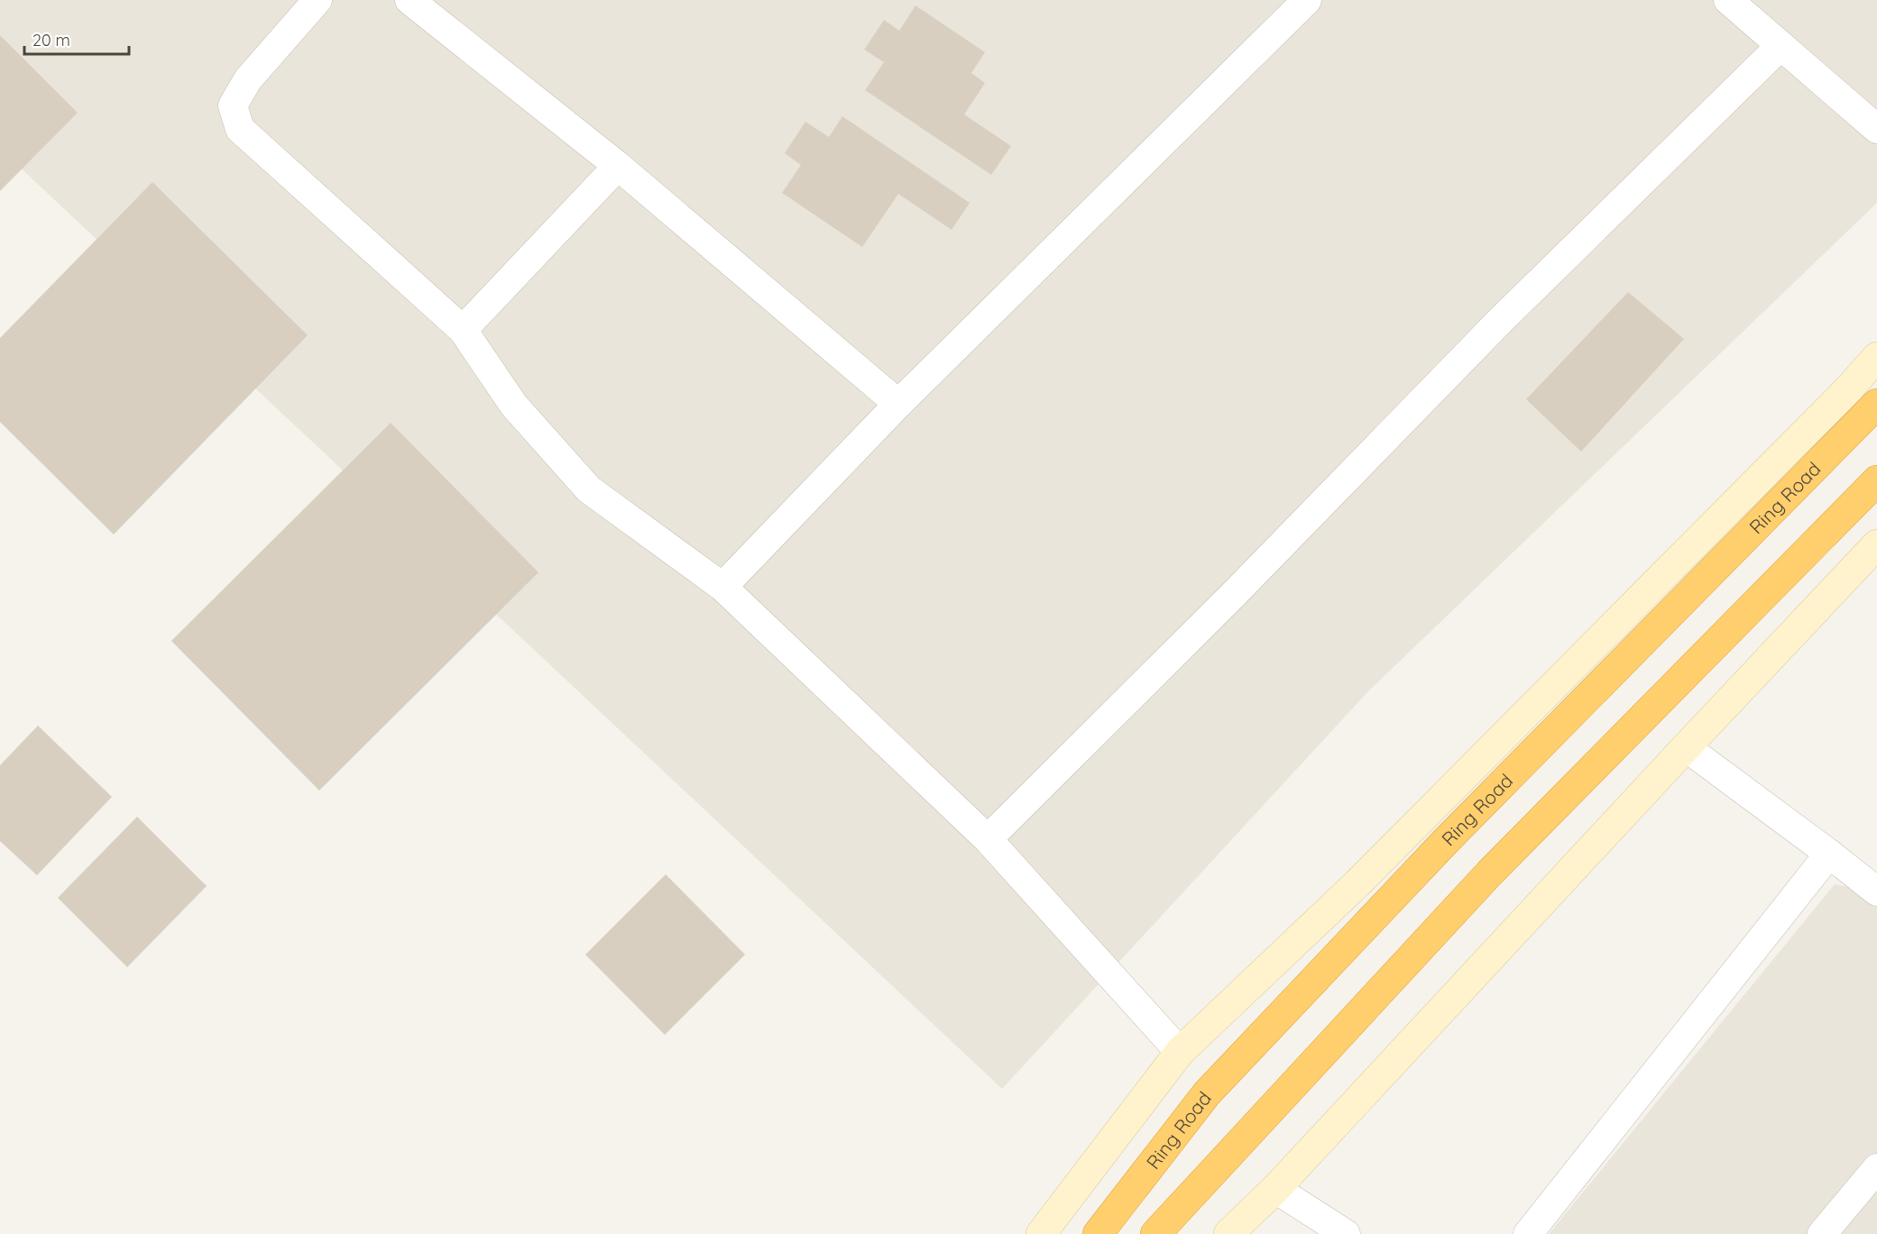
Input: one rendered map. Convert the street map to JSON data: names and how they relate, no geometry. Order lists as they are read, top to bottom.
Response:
{
  "streets": {
    "highway": ["Ring Road"]
  },
  "scale_bar": "20 m"
}
